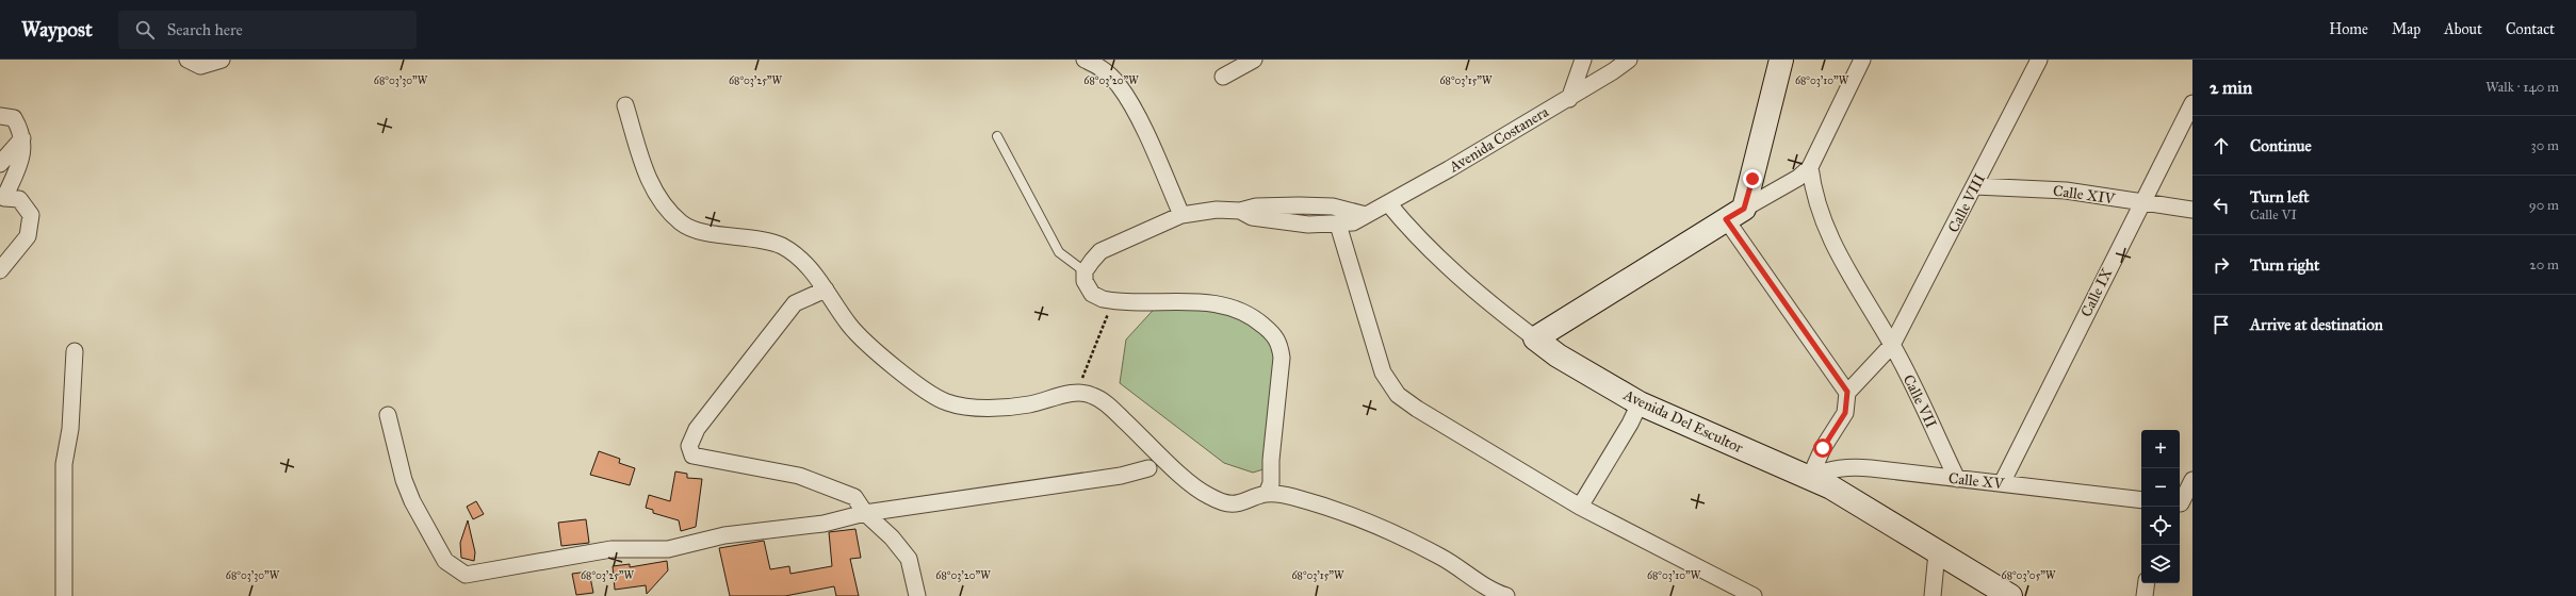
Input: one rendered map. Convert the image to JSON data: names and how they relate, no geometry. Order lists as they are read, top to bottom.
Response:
{
  "streets": {
    "street": [
      "Avenida Costanera",
      "Calle XIV",
      "Calle VIII",
      "Calle IX",
      "Calle VII",
      "Avenida Del Escultor",
      "Calle XV"
    ]
  },
  "crossings": [
    ["Avenida Costanera", "Avenida Del Escultor"],
    ["Calle XIV", "Calle VIII"],
    ["Calle XIV", "Calle IX"],
    ["Calle VIII", "Calle VII"],
    ["Calle IX", "Calle XV"],
    ["Calle VII", "Calle XV"],
    ["Avenida Del Escultor", "Calle XV"]
  ],
  "page": {
    "header": "Waypost",
    "search": "Search here",
    "nav": [
      "Home",
      "Map",
      "About",
      "Contact"
    ],
    "heading": ["2 min", "Walk · 140 m"],
    "list": [
      ["Continue", "30 m"],
      ["Turn left", "Calle VI", "90 m"],
      ["Turn right", "20 m"],
      "Arrive at destination"
    ],
    "map_buttons": ["+", "−"]
  },
  "coordinates": [
    "68°03'30\"W",
    "68°03'25\"W",
    "68°03'20\"W",
    "68°03'15\"W",
    "68°03'10\"W",
    "68°03'05\"W"
  ]
}
